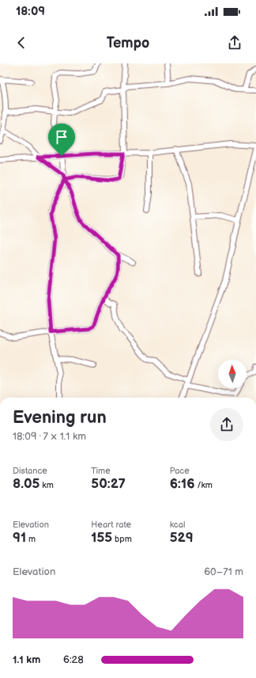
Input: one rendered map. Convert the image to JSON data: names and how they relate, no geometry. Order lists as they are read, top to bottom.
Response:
{
  "north": "top",
  "page": {
    "status": "18:09",
    "header": "Tempo",
    "heading": ["Evening run", "18:09 · 7 × 1.1 km"],
    "stats": [
      ["Distance", "8.05 km"],
      ["Time", "50:27"],
      ["Pace", "6:16 /km"],
      ["Elevation", "91 m"],
      ["Heart rate", "155 bpm"],
      ["kcal", "529"]
    ],
    "chart": ["Elevation", "60–71 m"],
    "list": [
      {
        "name": "1.1 km",
        "note": "6:28"
      }
    ]
  }
}
